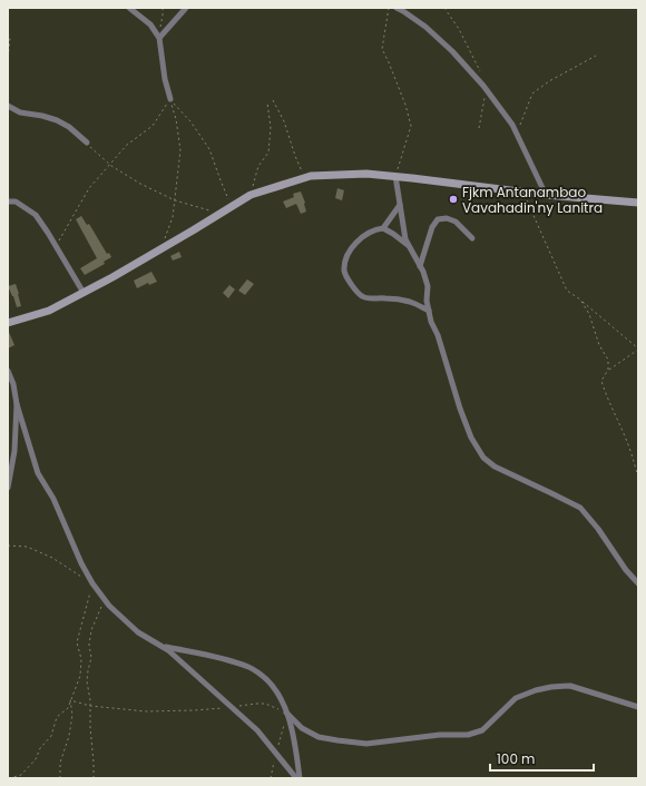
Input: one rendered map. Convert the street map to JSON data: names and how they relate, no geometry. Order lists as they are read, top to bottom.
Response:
{
  "places": ["Fjkm Antanambao Vavahadin'ny Lanitra"],
  "scale_bar": "100 m"
}
